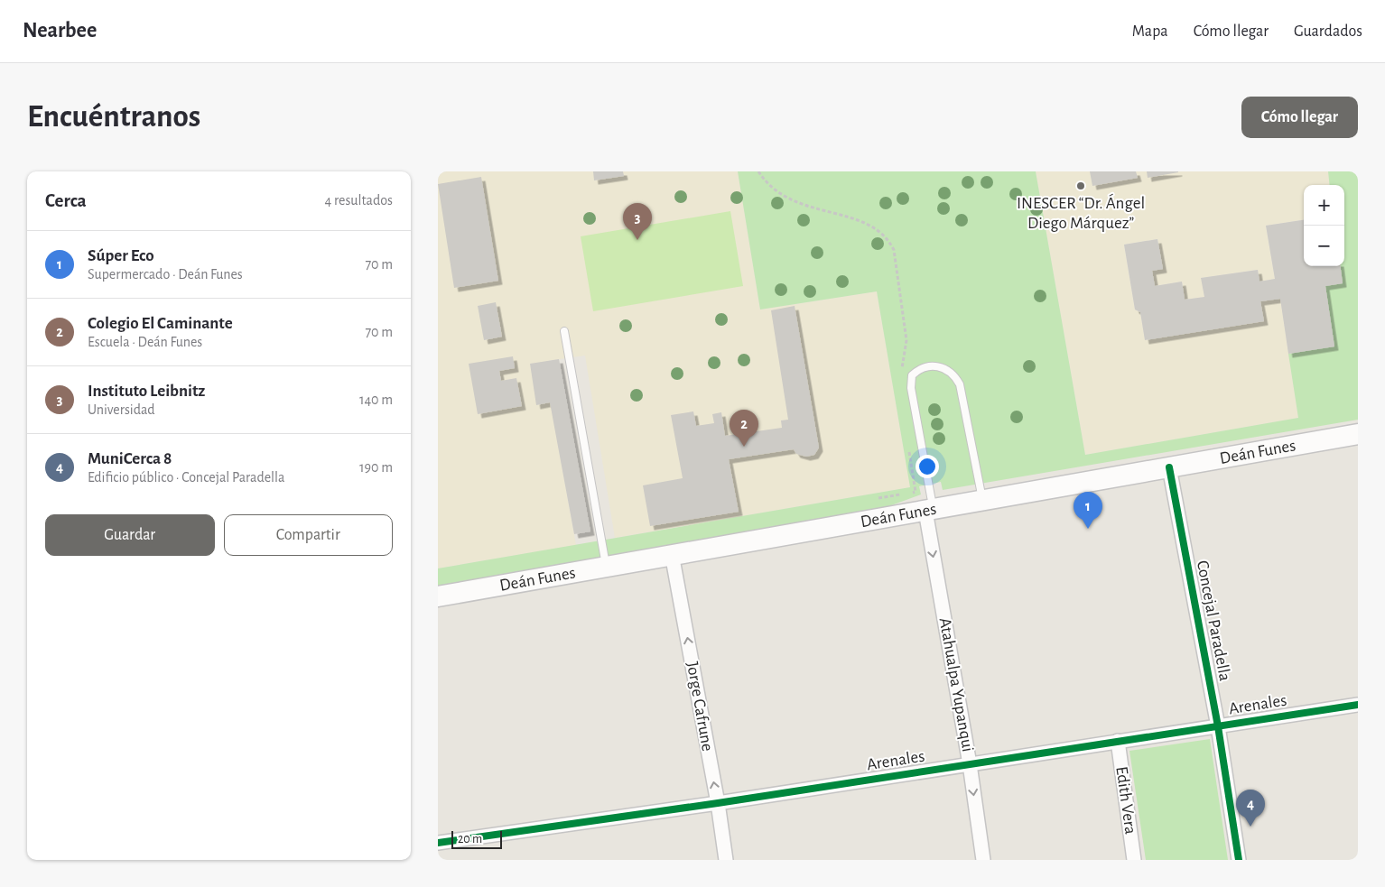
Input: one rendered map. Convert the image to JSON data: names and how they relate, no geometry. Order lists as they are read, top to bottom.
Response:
{
  "streets": {
    "main road": ["Deán Funes"],
    "street": [
      "Concejal Paradella",
      "Atahualpa Yupanqui",
      "Arenales",
      "Jorge Cafrune",
      "Edith Vera"
    ]
  },
  "crossings": [
    ["Deán Funes", "Concejal Paradella"],
    ["Deán Funes", "Atahualpa Yupanqui"],
    ["Deán Funes", "Jorge Cafrune"],
    ["Concejal Paradella", "Arenales"],
    ["Atahualpa Yupanqui", "Arenales"],
    ["Arenales", "Jorge Cafrune"],
    ["Arenales", "Edith Vera"]
  ],
  "one_way": ["Atahualpa Yupanqui", "Jorge Cafrune"],
  "places": ["INESCER “Dr. Ángel Diego Márquez”"],
  "scale_bar": "20 m",
  "page": {
    "header": "Nearbee",
    "nav": ["Mapa", "Cómo llegar", "Guardados"],
    "buttons": [
      "Cómo llegar",
      ["Guardar", "Compartir"]
    ],
    "title": "Encuéntranos",
    "heading": ["Cerca", "4 resultados"],
    "map_buttons": ["+", "−"],
    "pins": [
      "3",
      "2",
      "1",
      "4"
    ],
    "list": [
      {
        "mark": "1",
        "name": "Súper Eco",
        "note": "Supermercado · Deán Funes",
        "value": "70 m"
      },
      {
        "mark": "2",
        "name": "Colegio El Caminante",
        "note": "Escuela · Deán Funes",
        "value": "70 m"
      },
      {
        "mark": "3",
        "name": "Instituto Leibnitz",
        "note": "Universidad",
        "value": "140 m"
      },
      {
        "mark": "4",
        "name": "MuniCerca 8",
        "note": "Edificio público · Concejal Paradella",
        "value": "190 m"
      }
    ],
    "scale": "20 m"
  }
}
